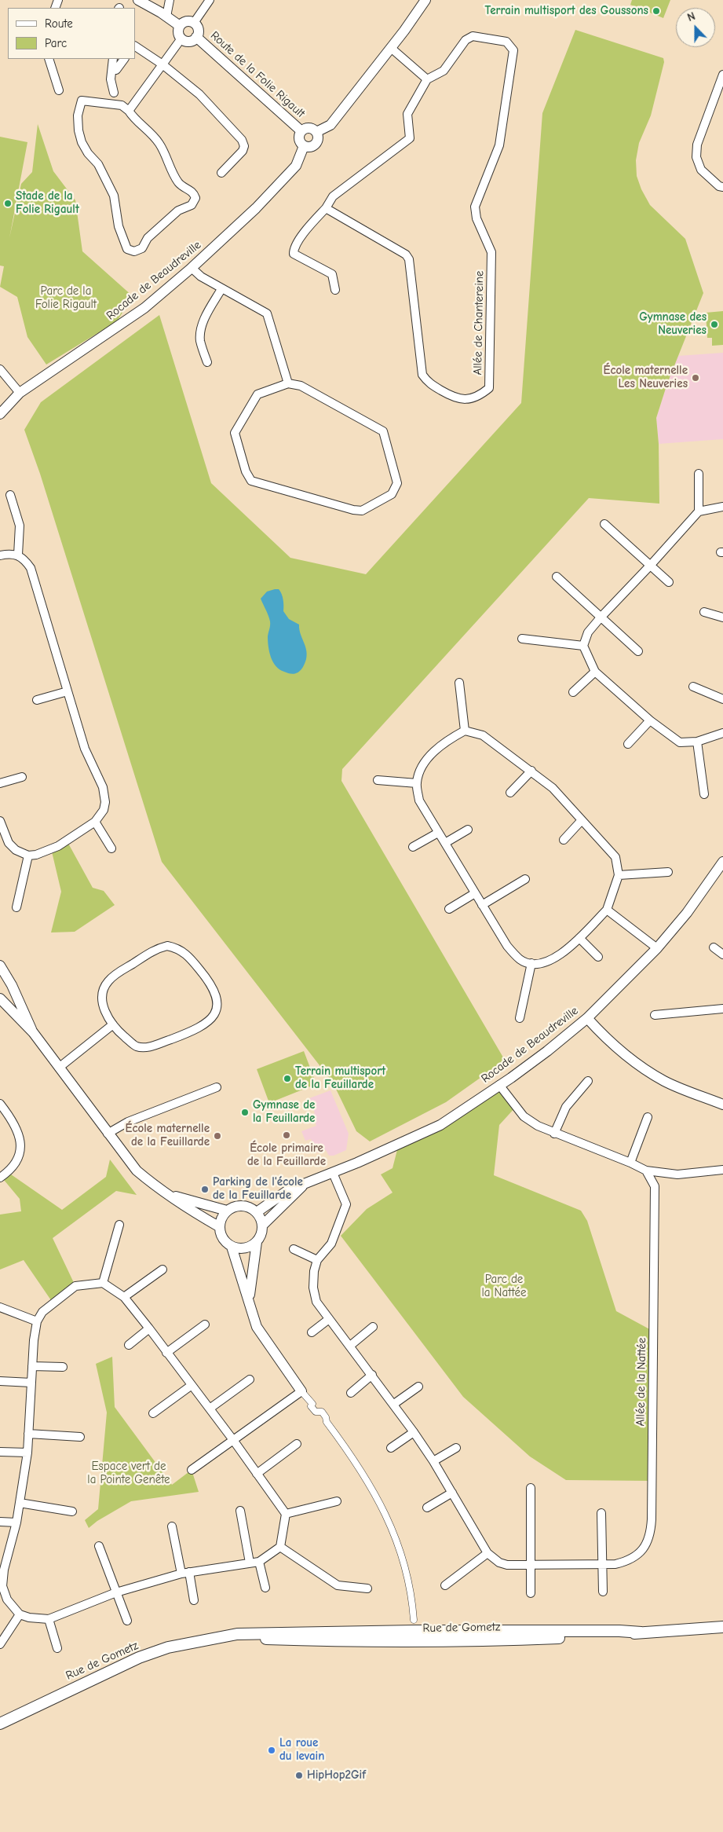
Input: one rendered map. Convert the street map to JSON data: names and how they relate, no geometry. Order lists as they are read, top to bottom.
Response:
{
  "streets": {
    "main road": ["Rue de Gometz"],
    "street": [
      "Route de la Folie Rigault",
      "Rocade de Beaudreville",
      "Allée de Chantereine",
      "Allée de la Nattée"
    ]
  },
  "crossings": [
    ["Route de la Folie Rigault", "Rocade de Beaudreville"]
  ],
  "parks": ["Parc de la Folie Rigault", "Parc de la Nattée", "Espace vert de la Pointe Genête"],
  "places": [
    "Terrain multisport des Goussons",
    "Stade de la Folie Rigault",
    "Gymnase des Neuveries",
    "École maternelle Les Neuveries",
    "Terrain multisport de la Feuillarde",
    "Gymnase de la Feuillarde",
    "École primaire de la Feuillarde",
    "École maternelle de la Feuillarde",
    "Parking de l'école de la Feuillarde",
    "La roue du levain",
    "HipHop2Gif"
  ],
  "legend": ["Route", "Parc"],
  "north": "top"
}
